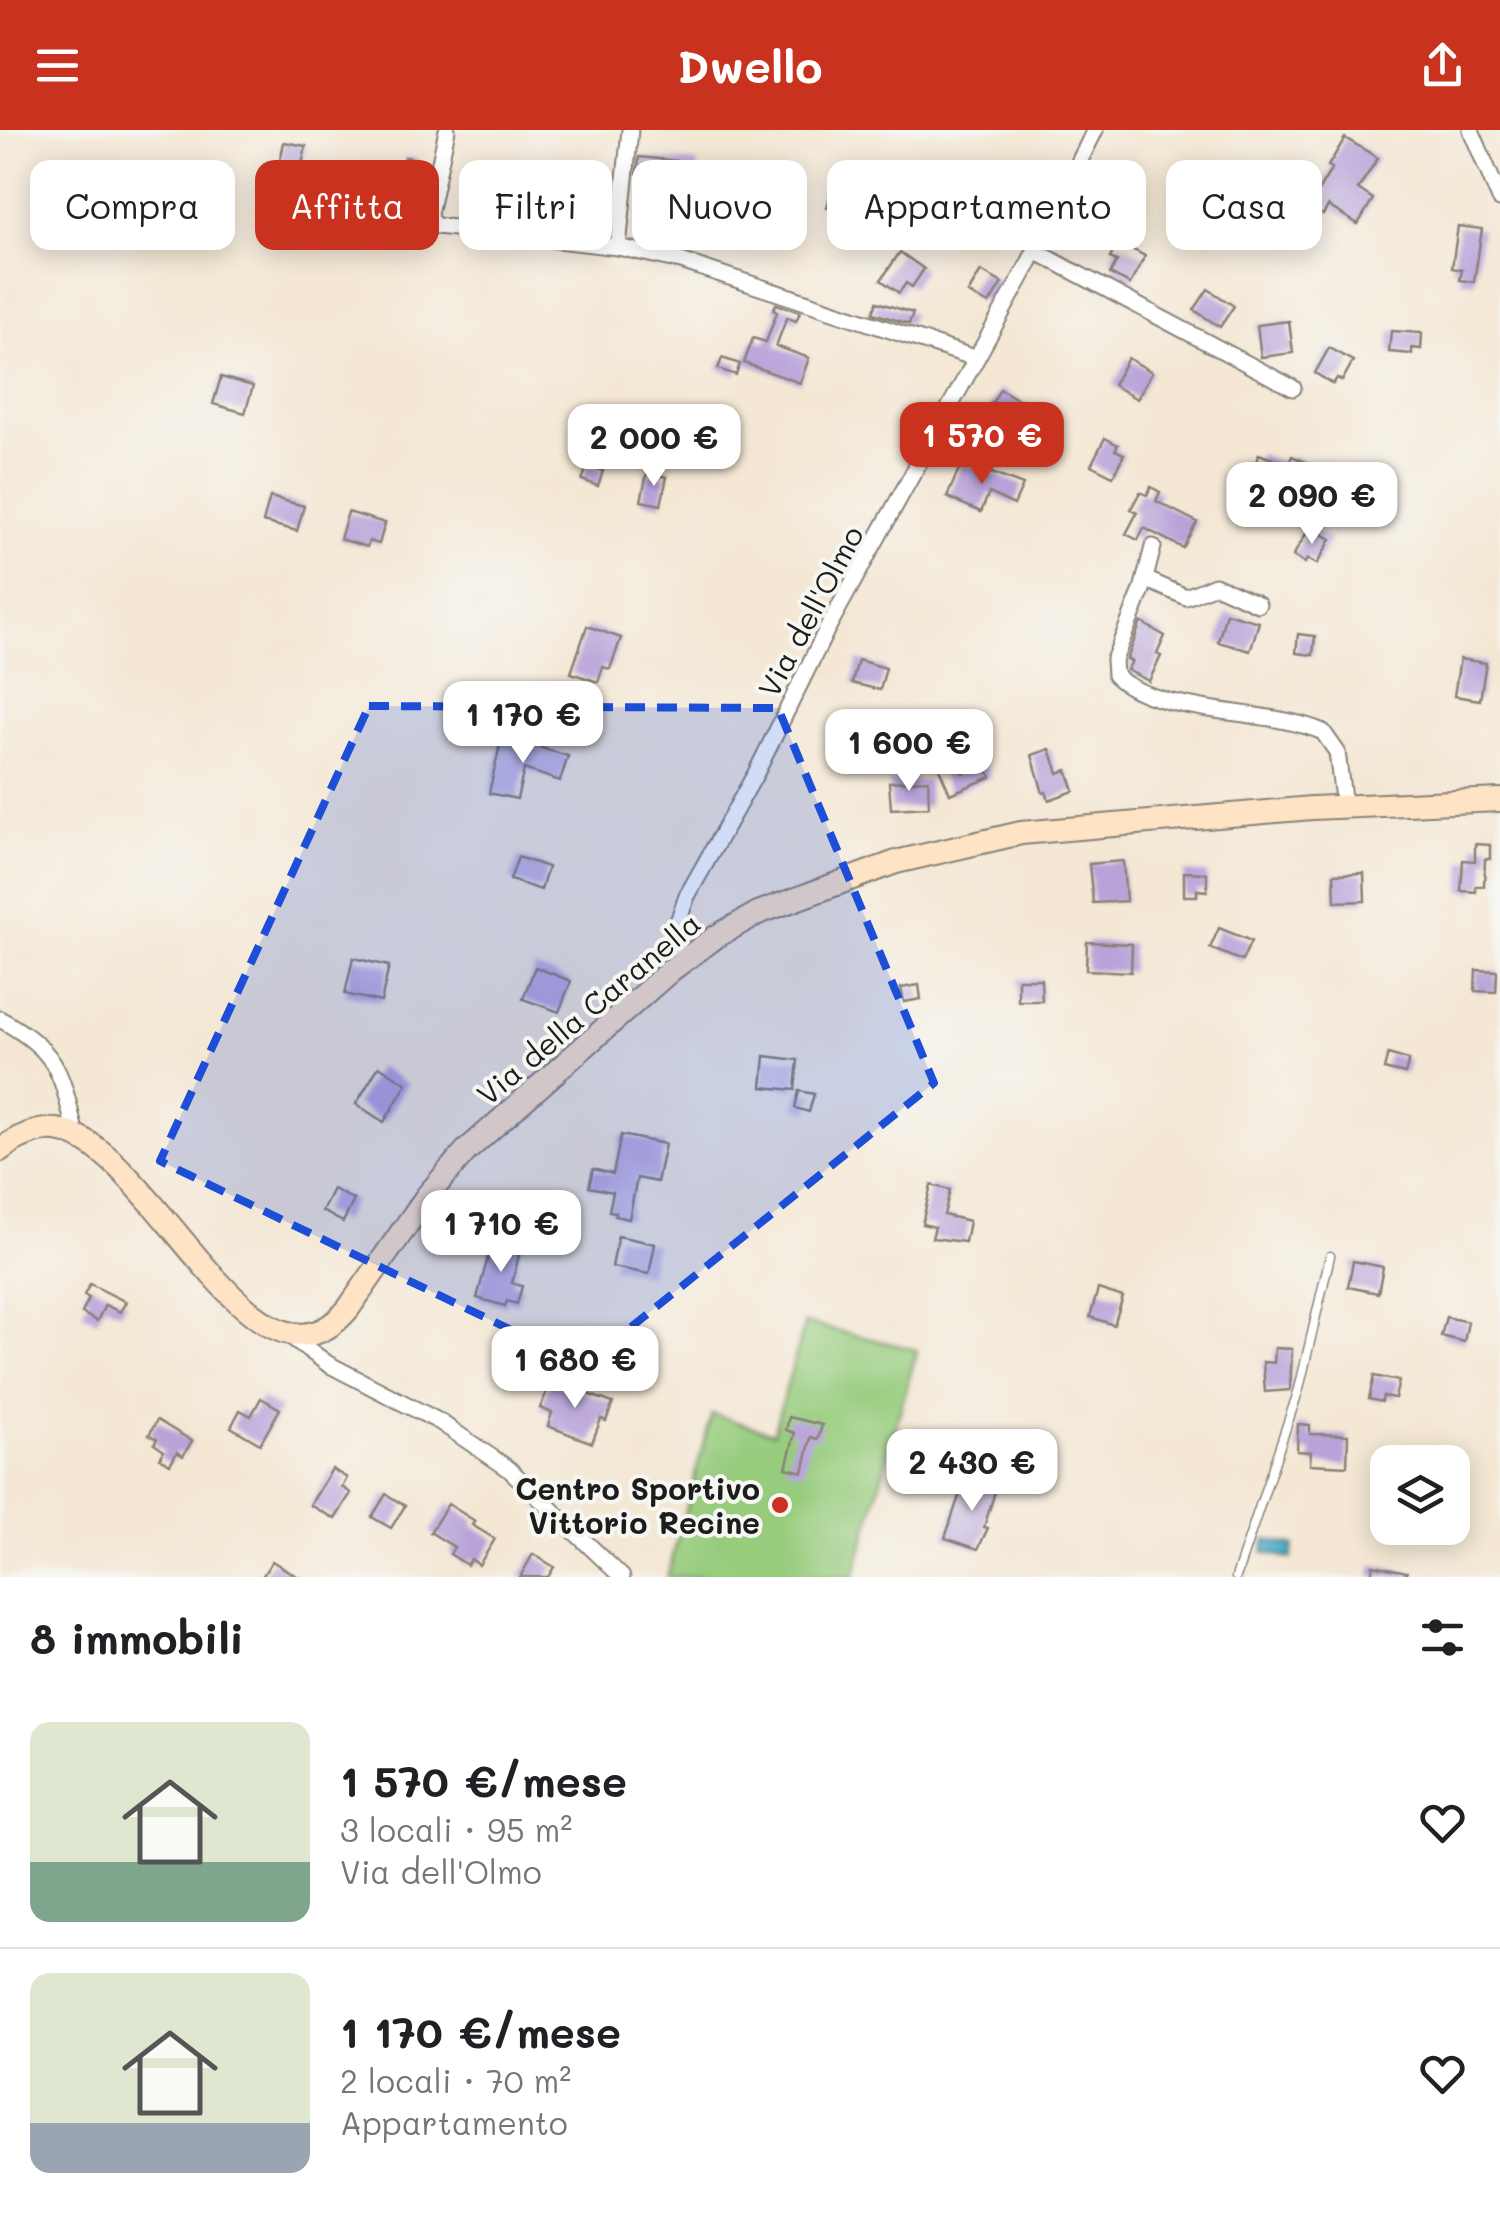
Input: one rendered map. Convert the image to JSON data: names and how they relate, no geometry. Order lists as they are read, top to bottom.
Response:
{
  "streets": {
    "main road": ["Via della Caranella"],
    "street": ["Via dell'Olmo"]
  },
  "crossings": [
    ["Via dell'Olmo", "Via della Caranella"]
  ],
  "places": ["Centro Sportivo Vittorio Recine"],
  "page": {
    "header": "Dwello",
    "chip": [
      "Compra",
      "Affitta",
      "Filtri",
      "Nuovo",
      "Appartamento",
      "Casa"
    ],
    "price": [
      "1 570 €",
      "2 000 €",
      "2 090 €",
      "1 170 €",
      "1 600 €",
      "1 710 €",
      "1 680 €",
      "2 430 €"
    ],
    "heading": "8 immobili",
    "list": [
      {
        "name": "1 570 €/mese",
        "note": "3 locali · 95 m² · Via dell'Olmo"
      },
      {
        "name": "1 170 €/mese",
        "note": "2 locali · 70 m² · Appartamento"
      }
    ]
  }
}
